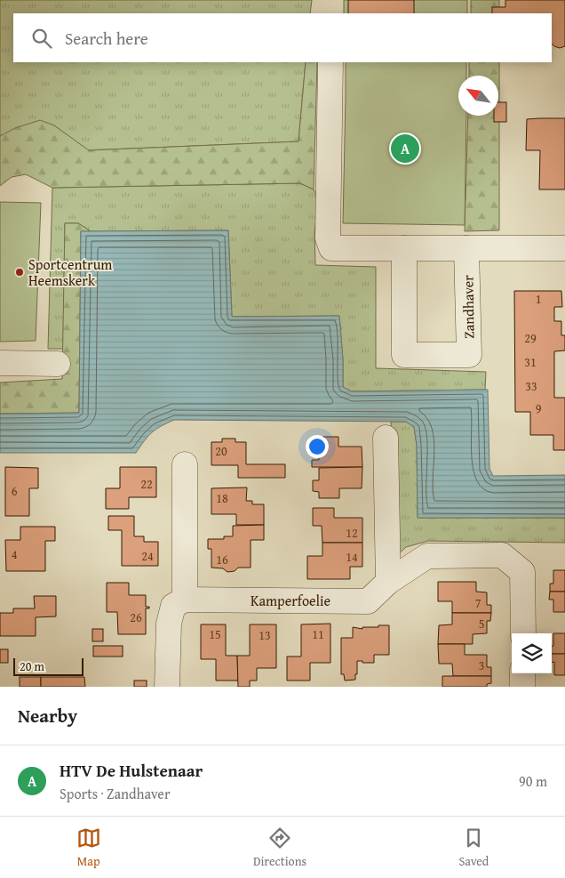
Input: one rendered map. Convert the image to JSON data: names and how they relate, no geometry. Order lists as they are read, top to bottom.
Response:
{
  "streets": {
    "street": ["Zandhaver", "Kamperfoelie"]
  },
  "places": ["Sportcentrum Heemskerk"],
  "house_numbers": [
    "1",
    "29",
    "31",
    "33",
    "9",
    "20",
    "22",
    "6",
    "18",
    "12",
    "4",
    "24",
    "14",
    "16",
    "7",
    "26",
    "5",
    "15",
    "11",
    "13",
    "3"
  ],
  "scale_bar": "20 m",
  "north": "top left",
  "page": {
    "search": "Search here",
    "pins": "A",
    "scale": "20 m",
    "heading": "Nearby",
    "list": [
      {
        "mark": "A",
        "name": "HTV De Hulstenaar",
        "note": "Sports · Zandhaver",
        "value": "90 m"
      }
    ],
    "nav": ["Map", "Directions", "Saved"]
  }
}
